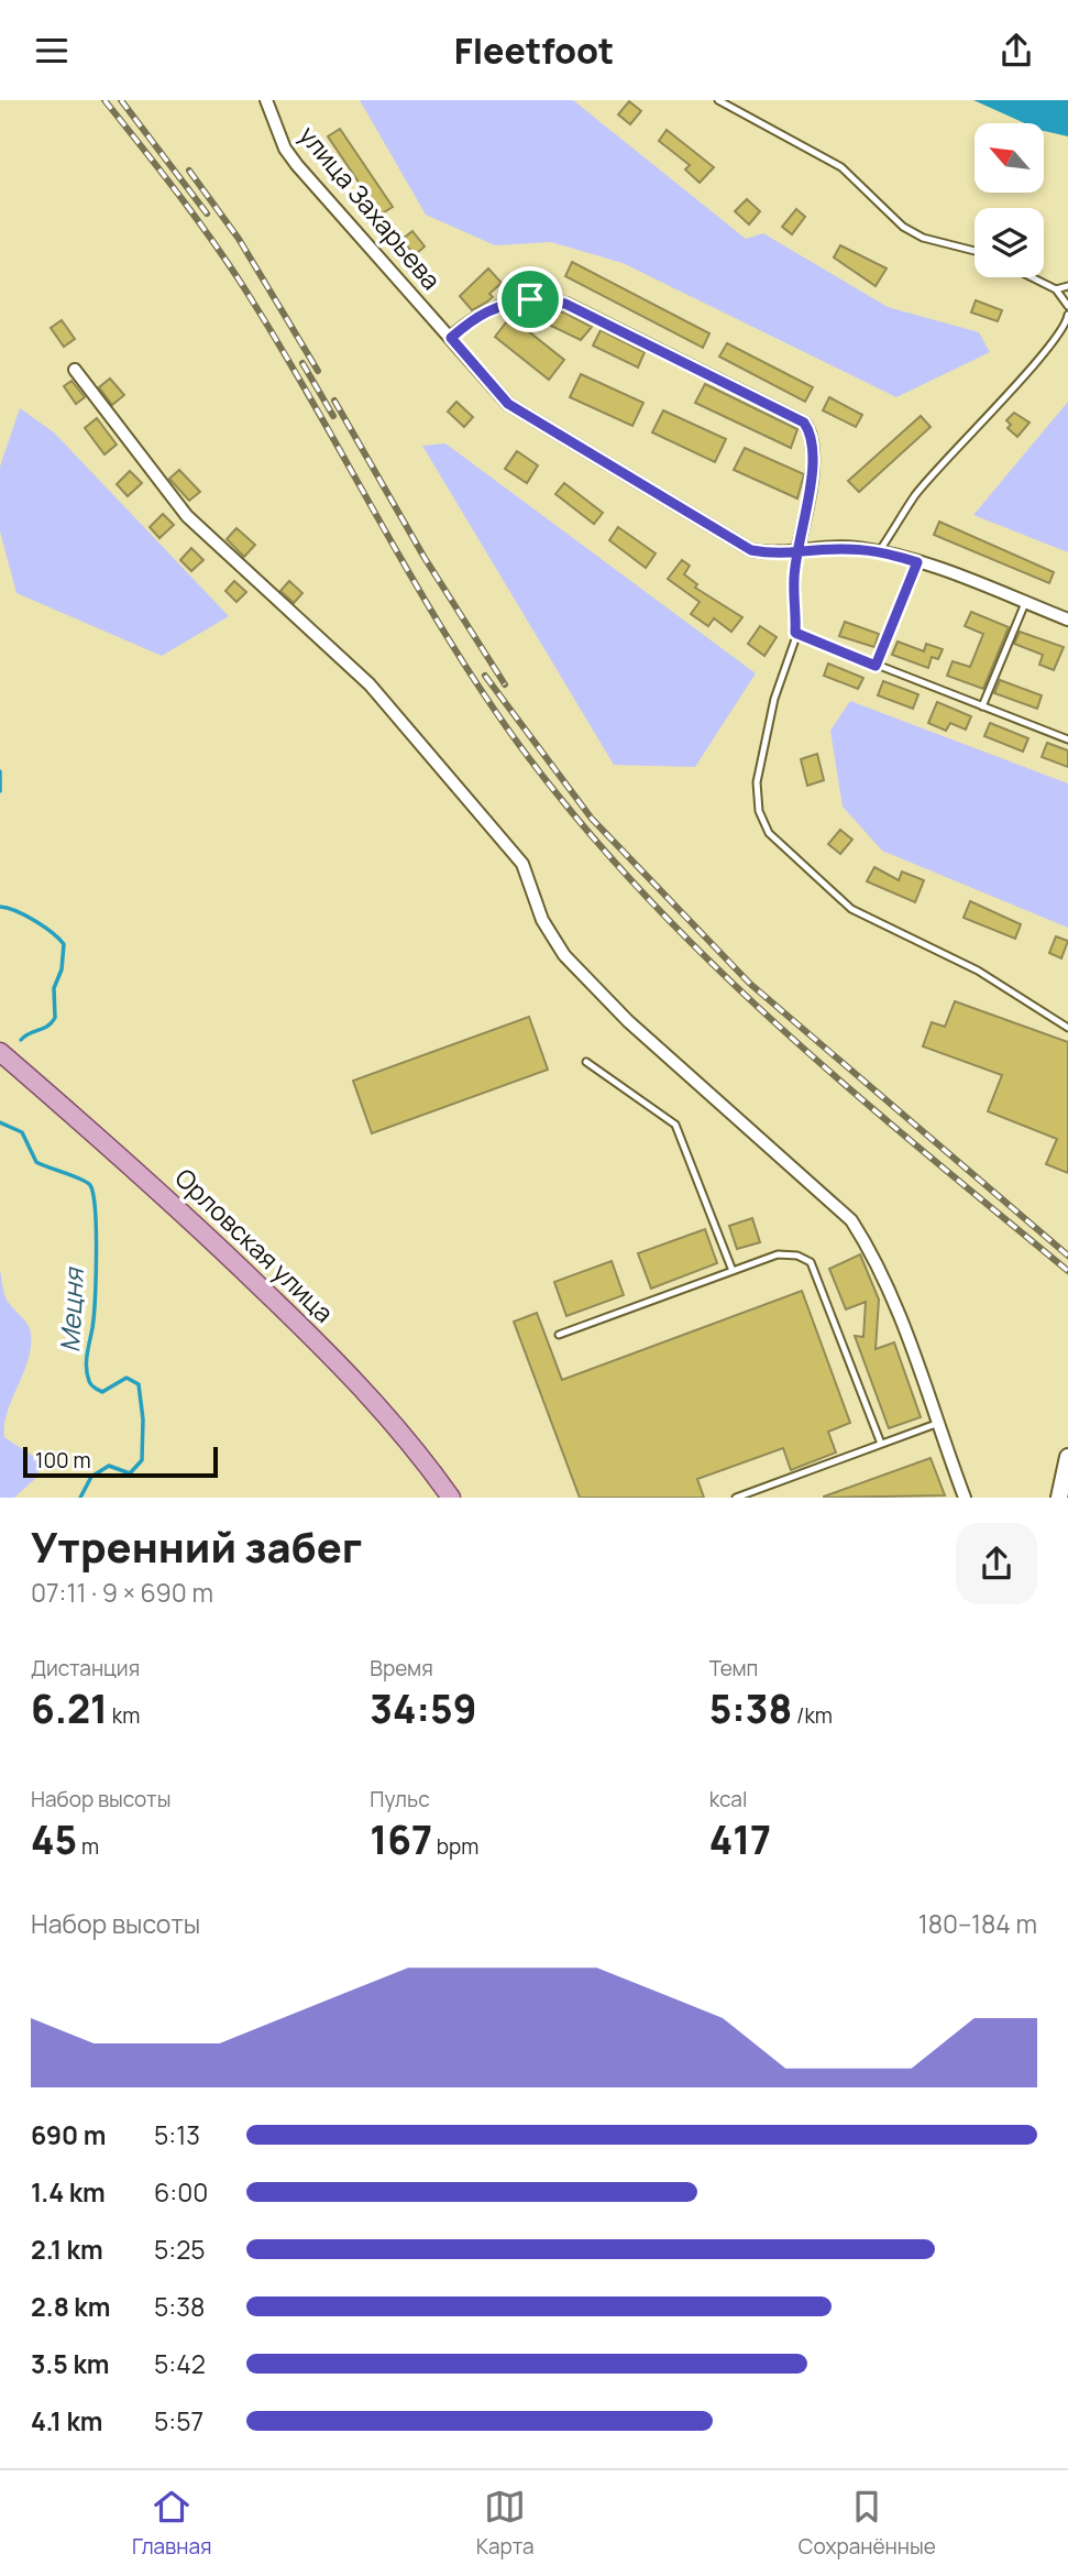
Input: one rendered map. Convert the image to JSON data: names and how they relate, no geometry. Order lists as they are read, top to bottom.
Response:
{
  "streets": {
    "main road": ["Орловская улица"],
    "street": ["улица Захарьева"]
  },
  "water": ["Мецня"],
  "scale_bar": "100 m",
  "north": "top left",
  "page": {
    "header": "Fleetfoot",
    "scale": "100 m",
    "heading": ["Утренний забег", "07:11 · 9 × 690 m"],
    "stats": [
      ["Дистанция", "6.21 km"],
      ["Время", "34:59"],
      ["Темп", "5:38 /km"],
      ["Набор высоты", "45 m"],
      ["Пульс", "167 bpm"],
      ["kcal", "417"]
    ],
    "chart": ["Набор высоты", "180–184 m"],
    "list": [
      {
        "name": "690 m",
        "note": "5:13"
      },
      {
        "name": "1.4 km",
        "note": "6:00"
      },
      {
        "name": "2.1 km",
        "note": "5:25"
      },
      {
        "name": "2.8 km",
        "note": "5:38"
      },
      {
        "name": "3.5 km",
        "note": "5:42"
      },
      {
        "name": "4.1 km",
        "note": "5:57"
      }
    ],
    "tabs": ["Главная", "Карта", "Сохранённые"]
  }
}
